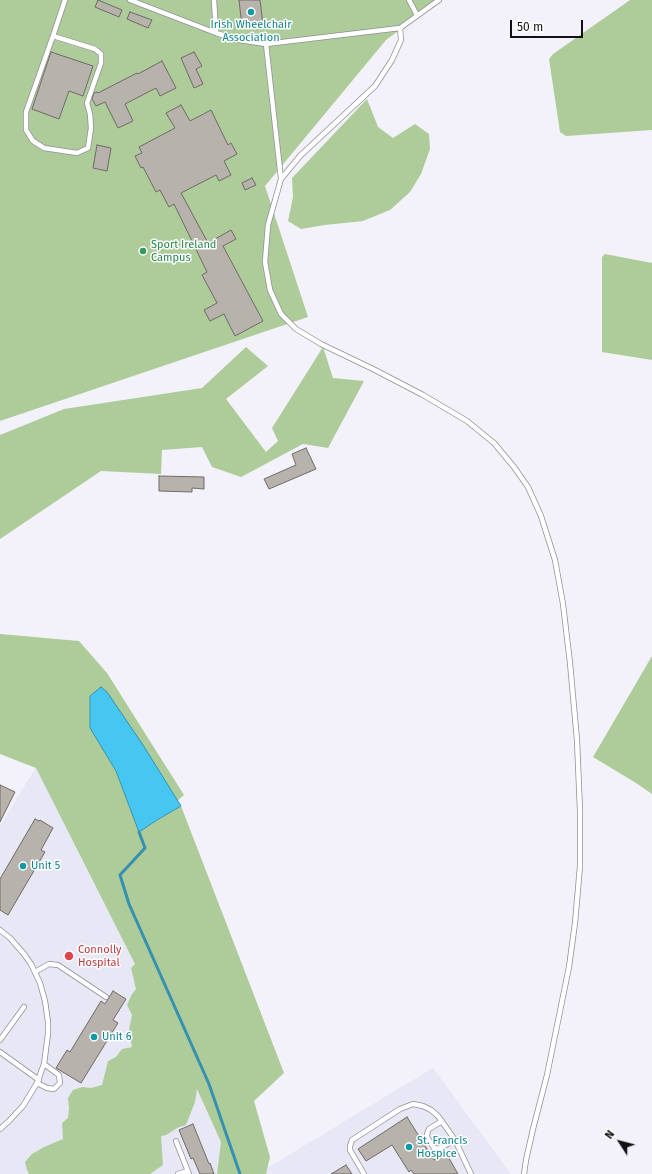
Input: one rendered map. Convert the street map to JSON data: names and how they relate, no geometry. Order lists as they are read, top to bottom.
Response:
{
  "places": [
    "Irish Wheelchair Association",
    "Sport Ireland Campus",
    "Unit 5",
    "Connolly Hospital",
    "Unit 6",
    "St. Francis Hospice"
  ],
  "scale_bar": "50 m",
  "north": "top left"
}
